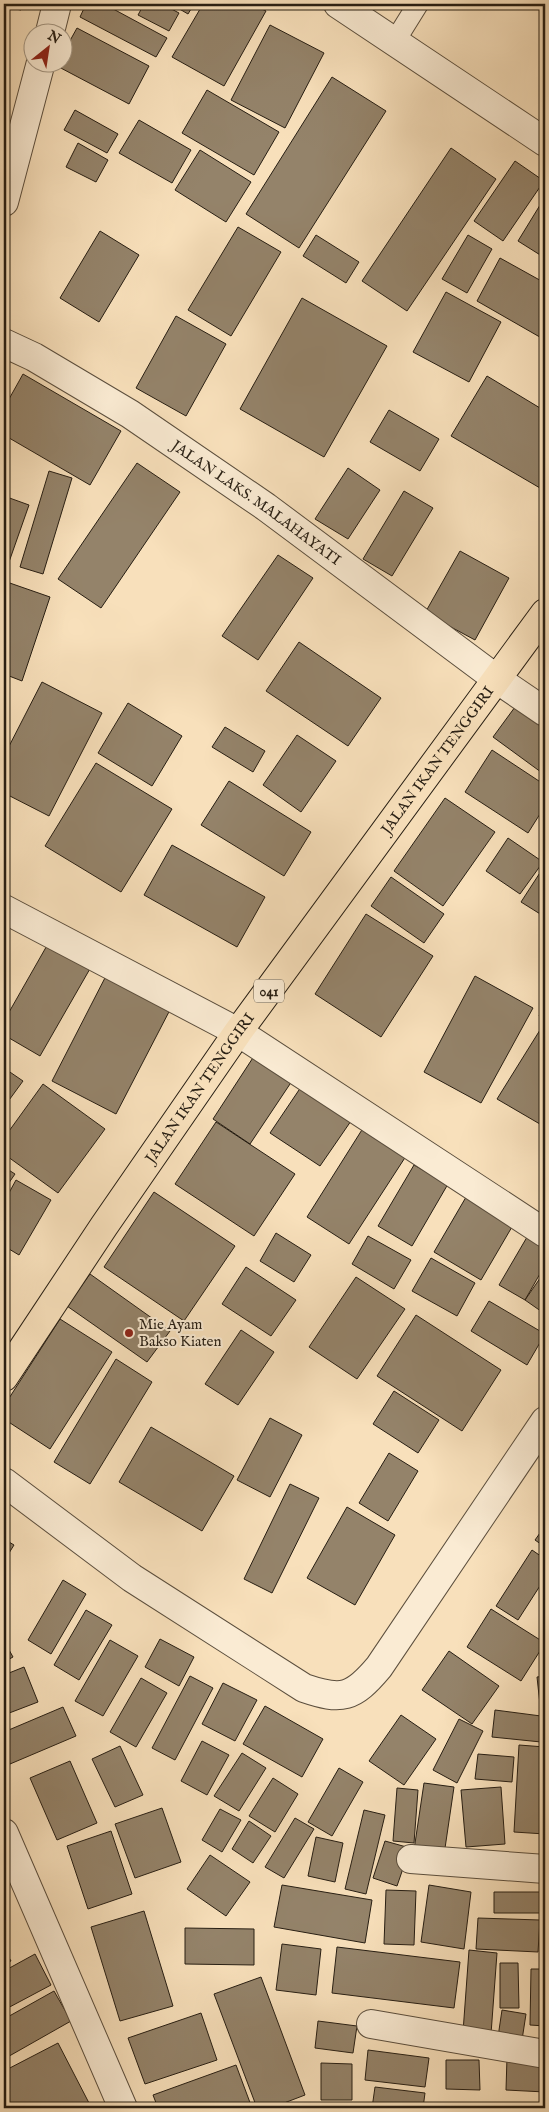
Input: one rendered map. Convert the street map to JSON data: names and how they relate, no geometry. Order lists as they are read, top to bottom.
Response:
{
  "streets": {
    "main road": ["JALAN IKAN TENGGIRI", "041"],
    "street": ["JALAN LAKS. MALAHAYATI"]
  },
  "crossings": [
    ["JALAN LAKS. MALAHAYATI", "JALAN IKAN TENGGIRI"]
  ],
  "places": ["Mie Ayam Bakso Kiaten"],
  "north": "top right"
}
